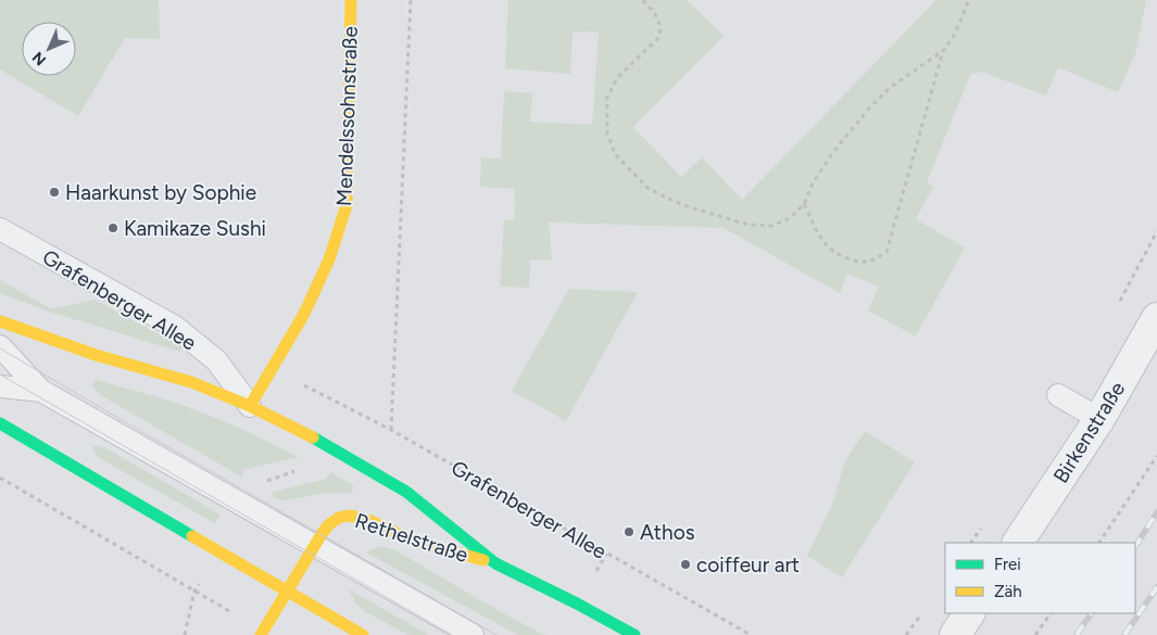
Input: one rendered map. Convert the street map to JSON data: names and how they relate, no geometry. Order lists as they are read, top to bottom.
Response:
{
  "streets": {
    "main road": ["Mendelssohnstraße", "Grafenberger Allee", "Rethelstraße"],
    "street": ["Birkenstraße"]
  },
  "crossings": [
    ["Mendelssohnstraße", "Grafenberger Allee"],
    ["Grafenberger Allee", "Rethelstraße"]
  ],
  "places": [
    "Haarkunst by Sophie",
    "Kamikaze Sushi",
    "Athos",
    "coiffeur art"
  ],
  "legend": ["Frei", "Zäh"],
  "north": "bottom left"
}
